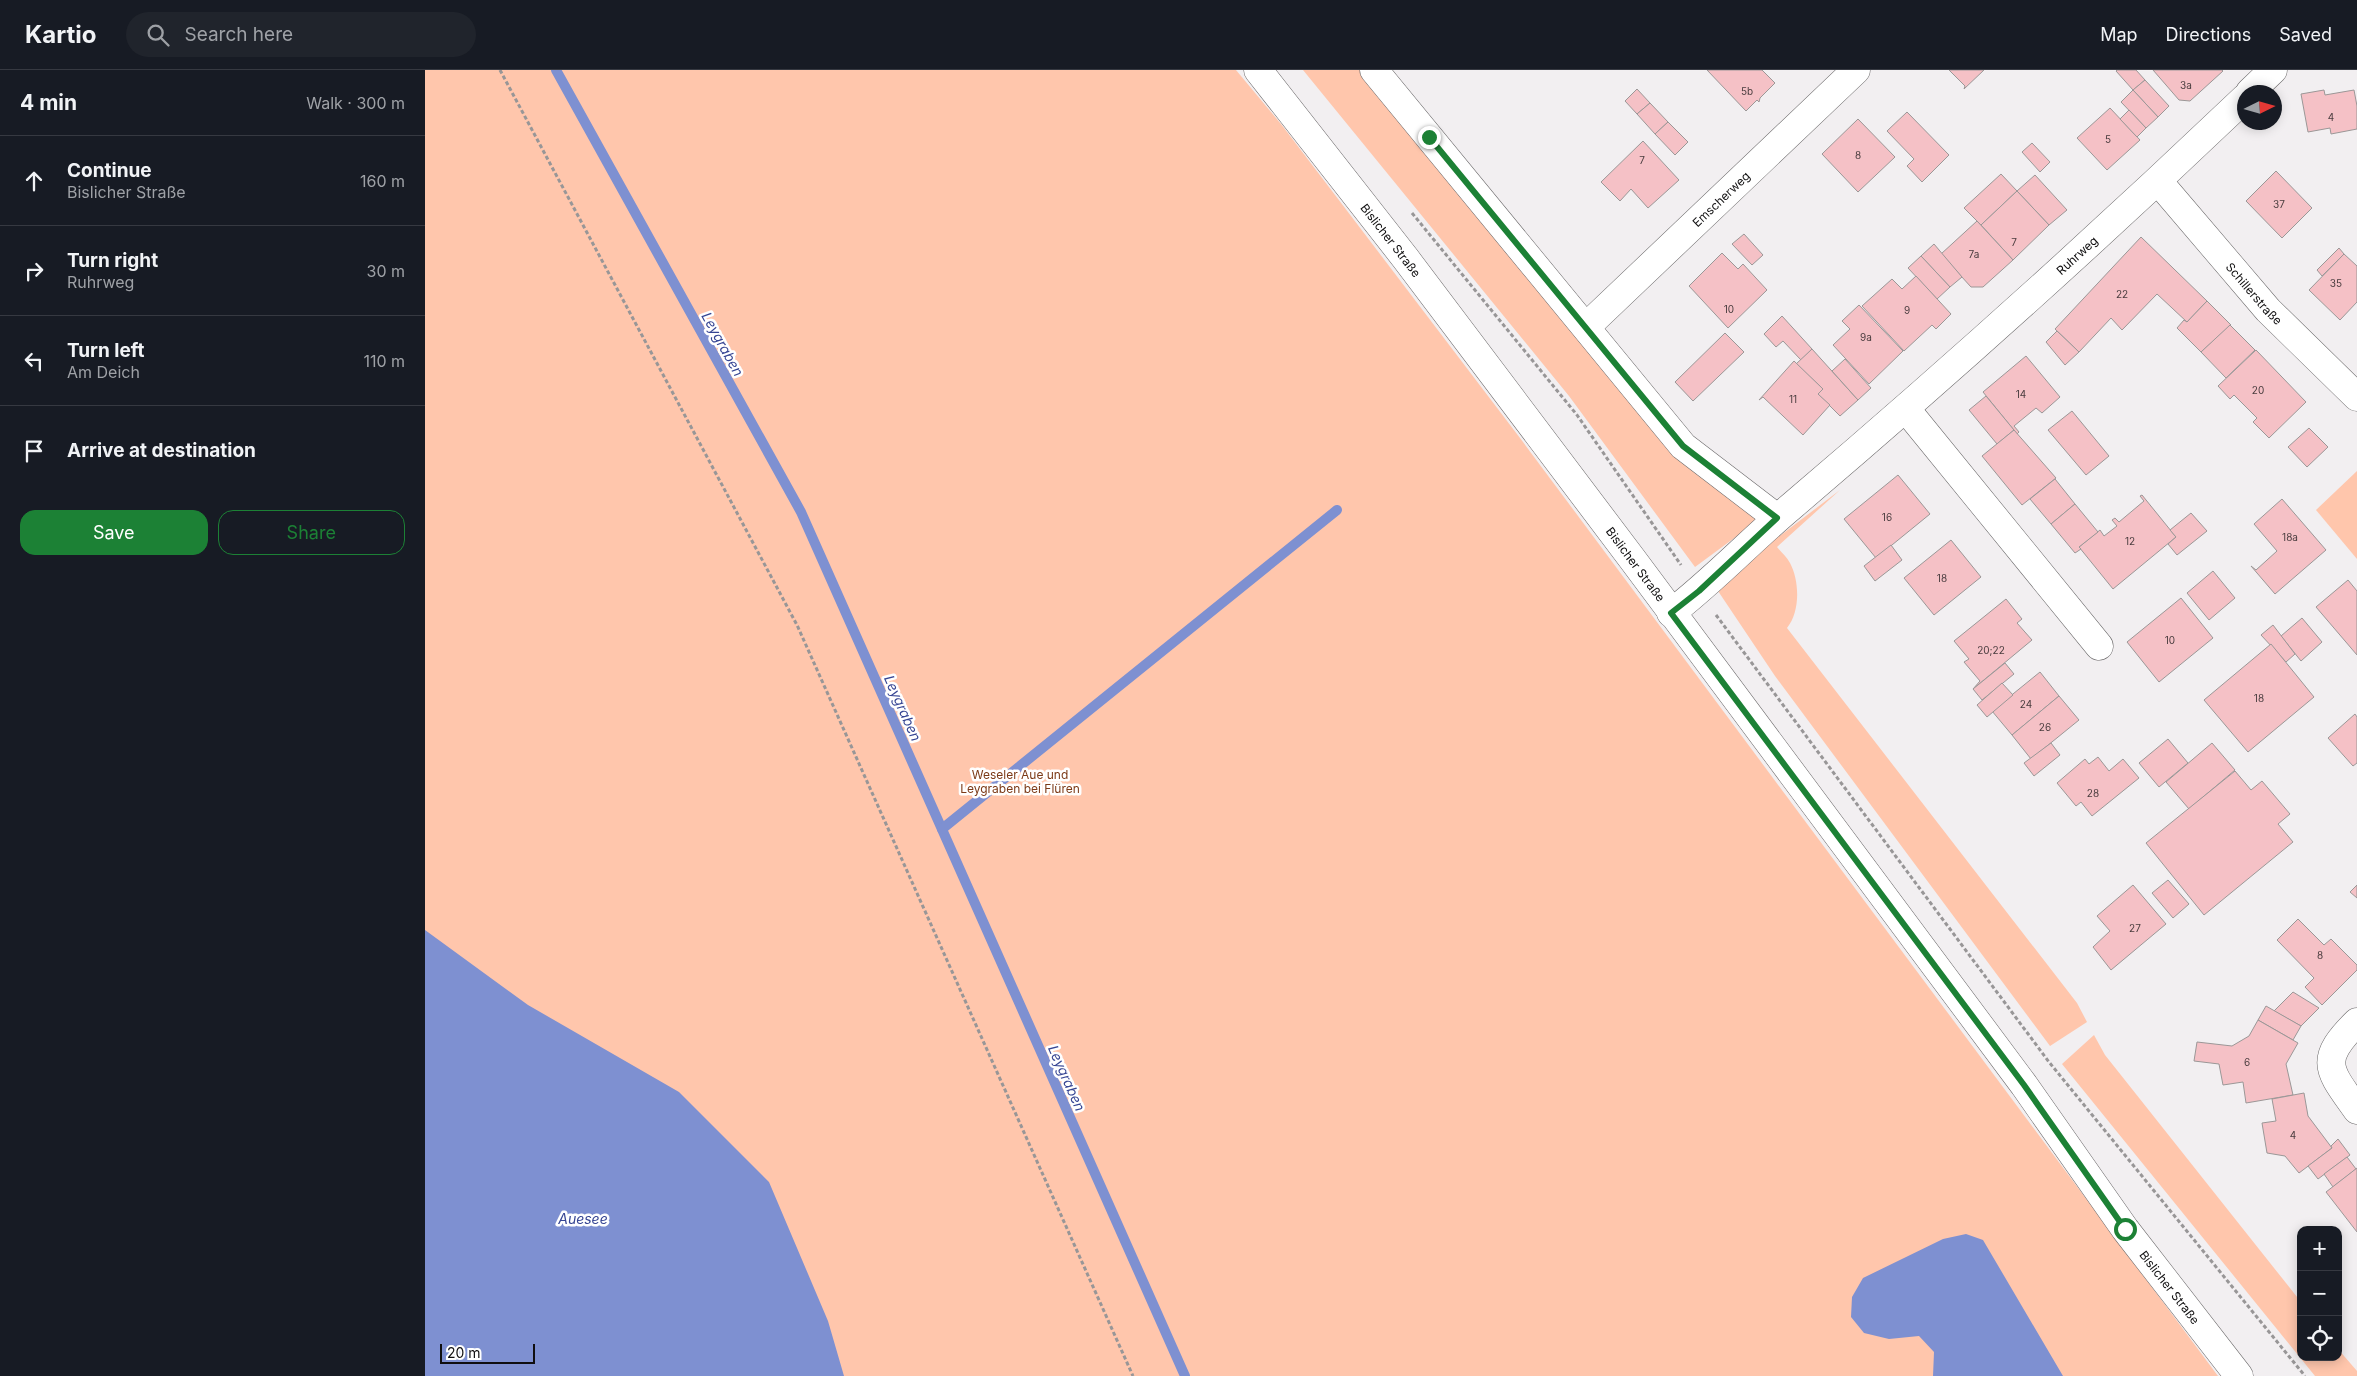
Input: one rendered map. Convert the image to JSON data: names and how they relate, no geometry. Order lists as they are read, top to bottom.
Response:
{
  "streets": {
    "street": [
      "Emscherweg",
      "Bislicher Straße",
      "Ruhrweg",
      "Schillerstraße"
    ]
  },
  "crossings": [
    ["Bislicher Straße", "Ruhrweg"],
    ["Ruhrweg", "Schillerstraße"]
  ],
  "water": ["Leygraben", "Auesee"],
  "parks": ["Weseler Aue und Leygraben bei Flüren"],
  "house_numbers": [
    "3a",
    "5b",
    "4",
    "5",
    "8",
    "7",
    "37",
    "7",
    "7a",
    "35",
    "22",
    "10",
    "9",
    "9a",
    "20",
    "14",
    "11",
    "16",
    "18a",
    "12",
    "18",
    "10",
    "20;22",
    "18",
    "24",
    "26",
    "28",
    "27",
    "8",
    "6",
    "4"
  ],
  "scale_bar": "20 m",
  "north": "right",
  "page": {
    "header": "Kartio",
    "search": "Search here",
    "nav": ["Map", "Directions", "Saved"],
    "heading": ["4 min", "Walk · 300 m"],
    "list": [
      ["Continue", "Bislicher Straße", "160 m"],
      ["Turn right", "Ruhrweg", "30 m"],
      ["Turn left", "Am Deich", "110 m"],
      "Arrive at destination"
    ],
    "buttons": ["Save", "Share"],
    "map_buttons": ["+", "−"],
    "scale": "20 m"
  }
}
